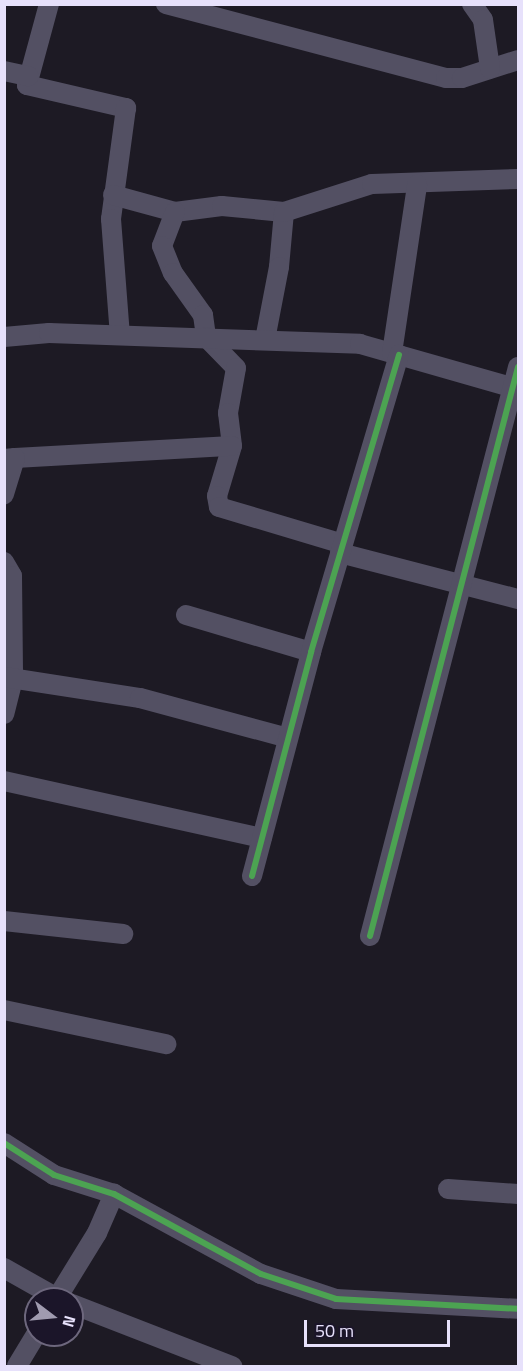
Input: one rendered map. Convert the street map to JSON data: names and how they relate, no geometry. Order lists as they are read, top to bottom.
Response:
{
  "scale_bar": "50 m",
  "north": "right"
}
